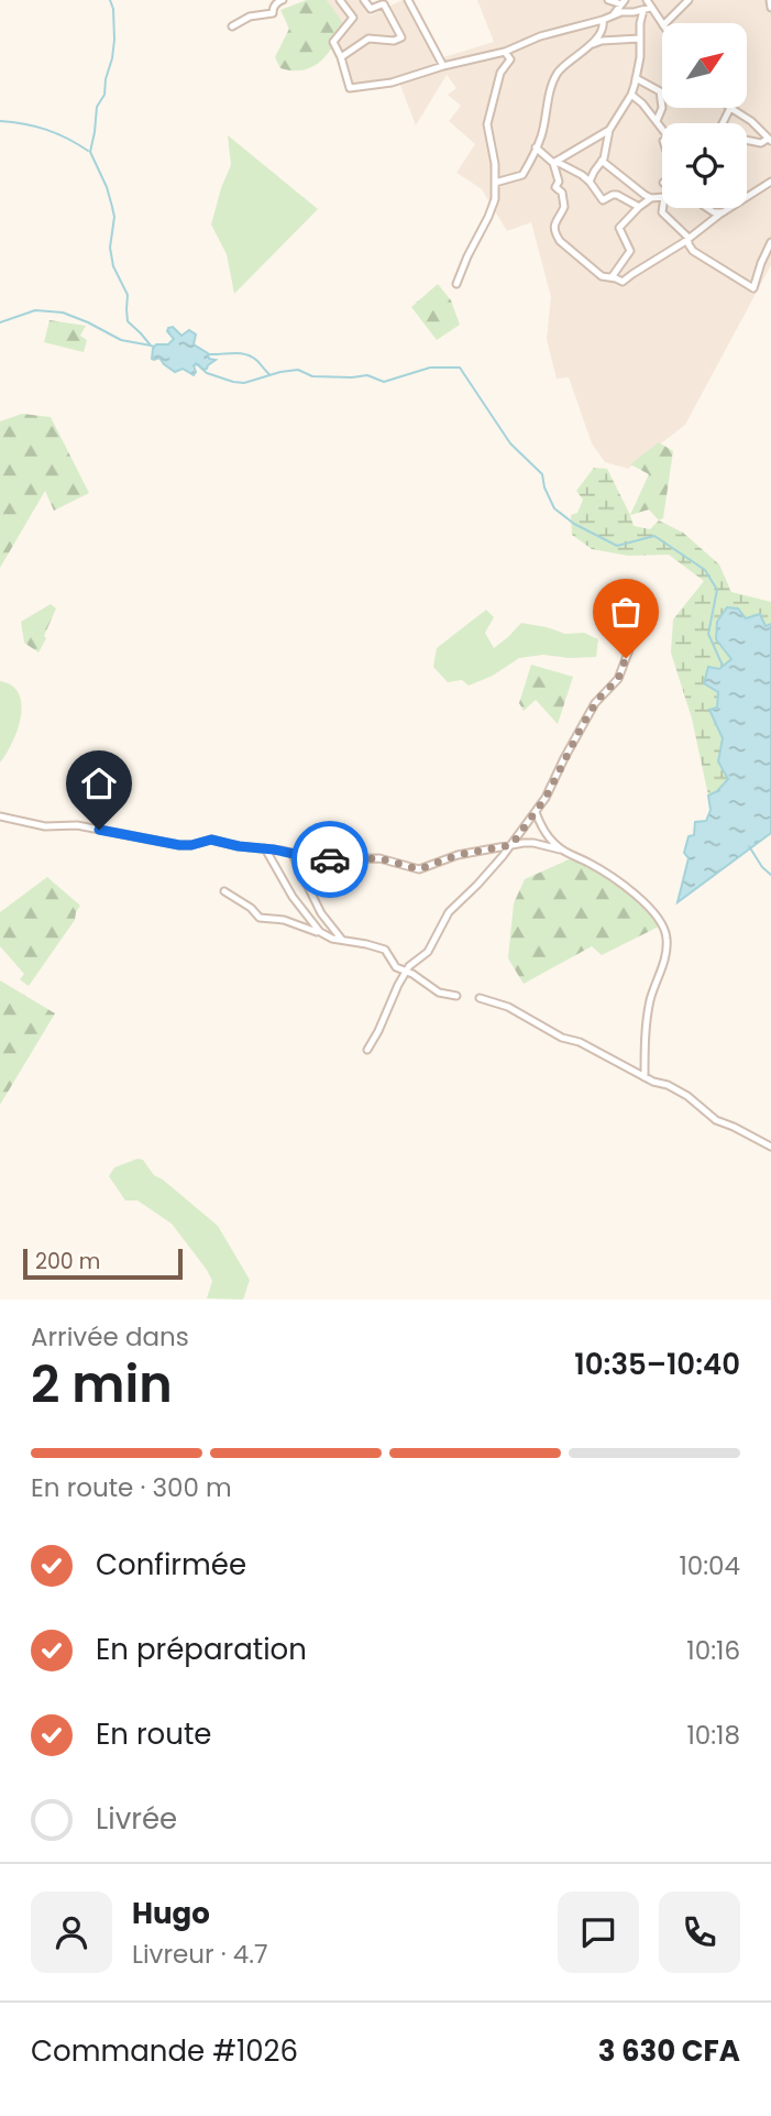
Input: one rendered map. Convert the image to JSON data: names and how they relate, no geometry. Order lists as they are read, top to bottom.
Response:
{
  "scale_bar": "200 m",
  "north": "top right",
  "page": {
    "scale": "200 m",
    "heading": ["2 min", "Arrivée dans", "10:35–10:40"],
    "panel": [
      "Hugo",
      "Livreur · 4.7",
      "Commande #1026",
      "3 630 CFA"
    ],
    "bar": "En route · 300 m",
    "list": [
      ["Confirmée", "10:04"],
      ["En préparation", "10:16"],
      ["En route", "10:18"],
      "Livrée"
    ]
  }
}
